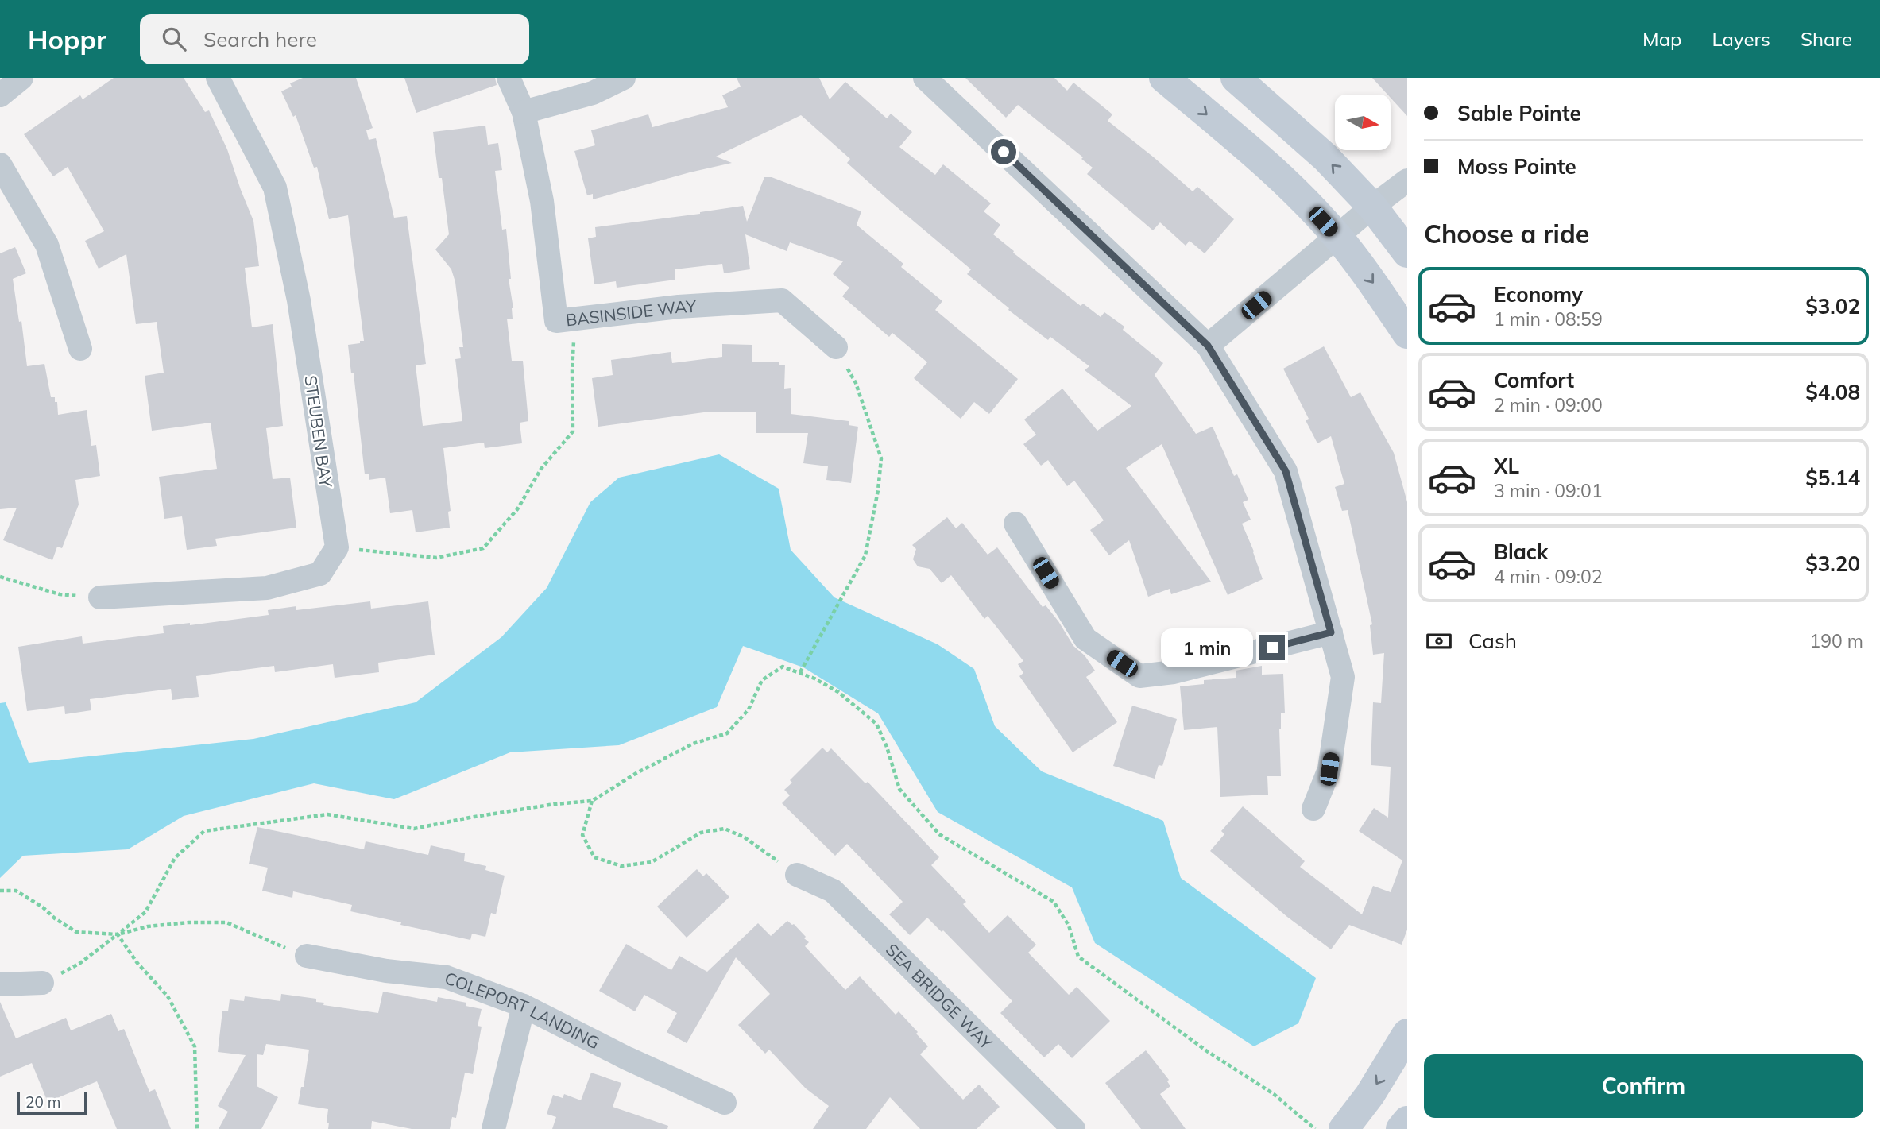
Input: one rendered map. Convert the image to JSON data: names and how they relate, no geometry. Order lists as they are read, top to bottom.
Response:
{
  "streets": {
    "street": [
      "BASINSIDE WAY",
      "STEUBEN BAY",
      "SEA BRIDGE WAY",
      "COLEPORT LANDING"
    ]
  },
  "scale_bar": "20 m",
  "north": "right",
  "page": {
    "header": "Hoppr",
    "search": "Search here",
    "nav": ["Map", "Layers", "Share"],
    "banner": ["Sable Pointe", "Moss Pointe"],
    "heading": "Choose a ride",
    "list": [
      {
        "name": "Economy",
        "note": "1 min · 08:59",
        "value": "$3.02"
      },
      {
        "name": "Comfort",
        "note": "2 min · 09:00",
        "value": "$4.08"
      },
      {
        "name": "XL",
        "note": "3 min · 09:01",
        "value": "$5.14"
      },
      {
        "name": "Black",
        "note": "4 min · 09:02",
        "value": "$3.20"
      }
    ],
    "pay": ["Cash", "190 m"],
    "bubble": "1 min",
    "buttons": "Confirm",
    "scale": "20 m"
  }
}
